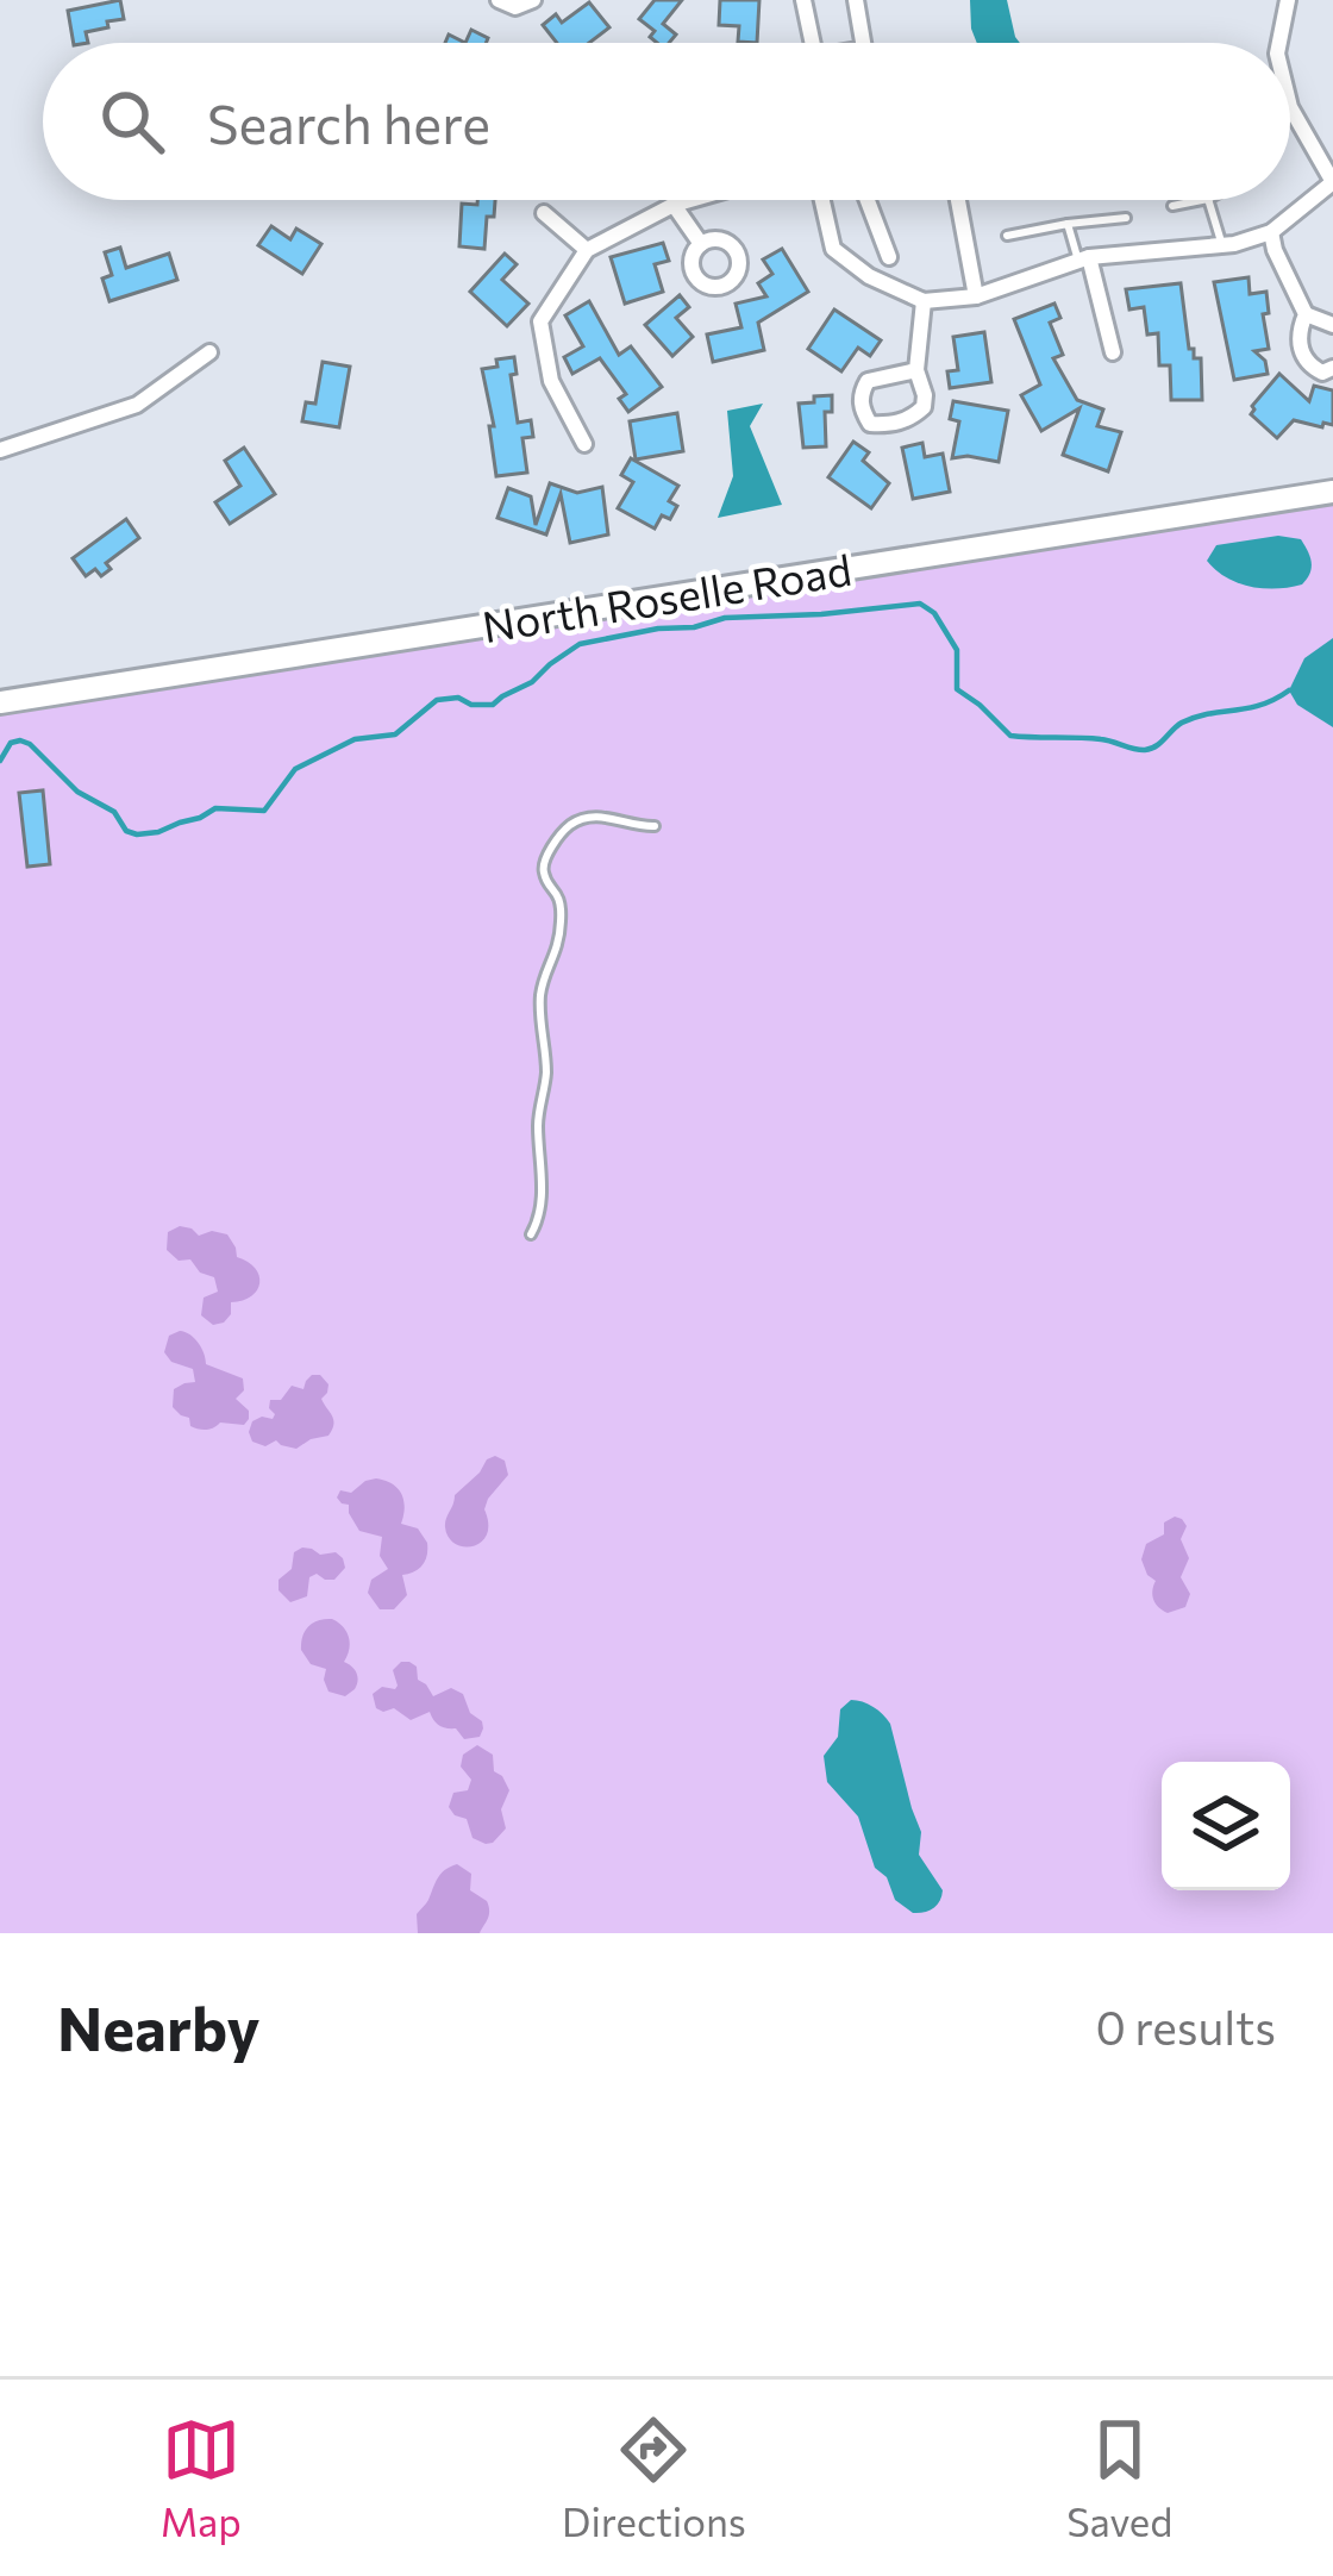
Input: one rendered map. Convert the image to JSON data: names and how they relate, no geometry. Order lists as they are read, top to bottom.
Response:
{
  "streets": {
    "main road": ["North Roselle Road"]
  },
  "page": {
    "search": "Search here",
    "heading": ["Nearby", "0 results"],
    "nav": ["Map", "Directions", "Saved"]
  }
}
